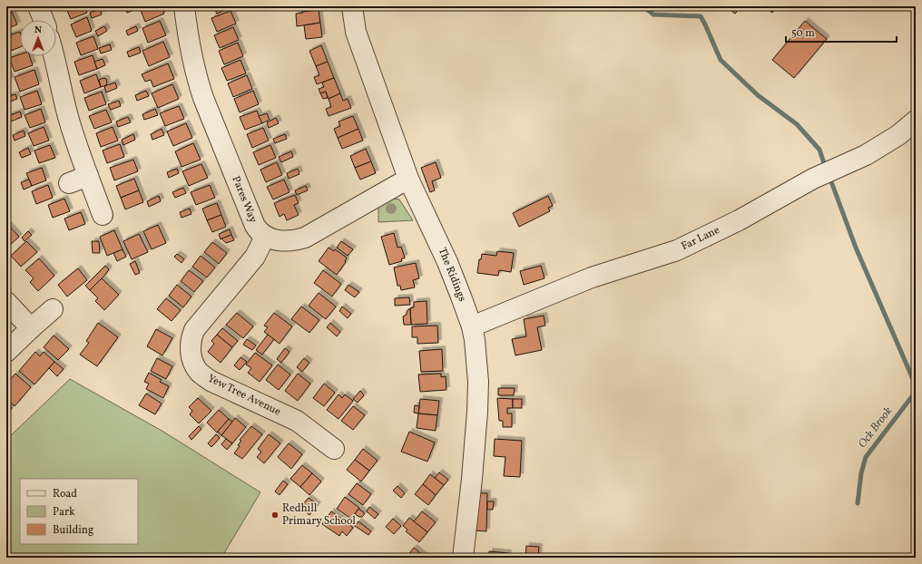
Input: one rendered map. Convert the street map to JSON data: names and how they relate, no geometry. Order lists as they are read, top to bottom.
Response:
{
  "streets": {
    "street": [
      "Pares Way",
      "Far Lane",
      "The Ridings",
      "Yew Tree Avenue"
    ]
  },
  "crossings": [
    ["Pares Way", "Yew Tree Avenue"],
    ["Far Lane", "The Ridings"]
  ],
  "water": ["Ock Brook"],
  "places": ["Redhill Primary School"],
  "legend": ["Road", "Park", "Building"],
  "scale_bar": "50 m",
  "north": "top"
}
